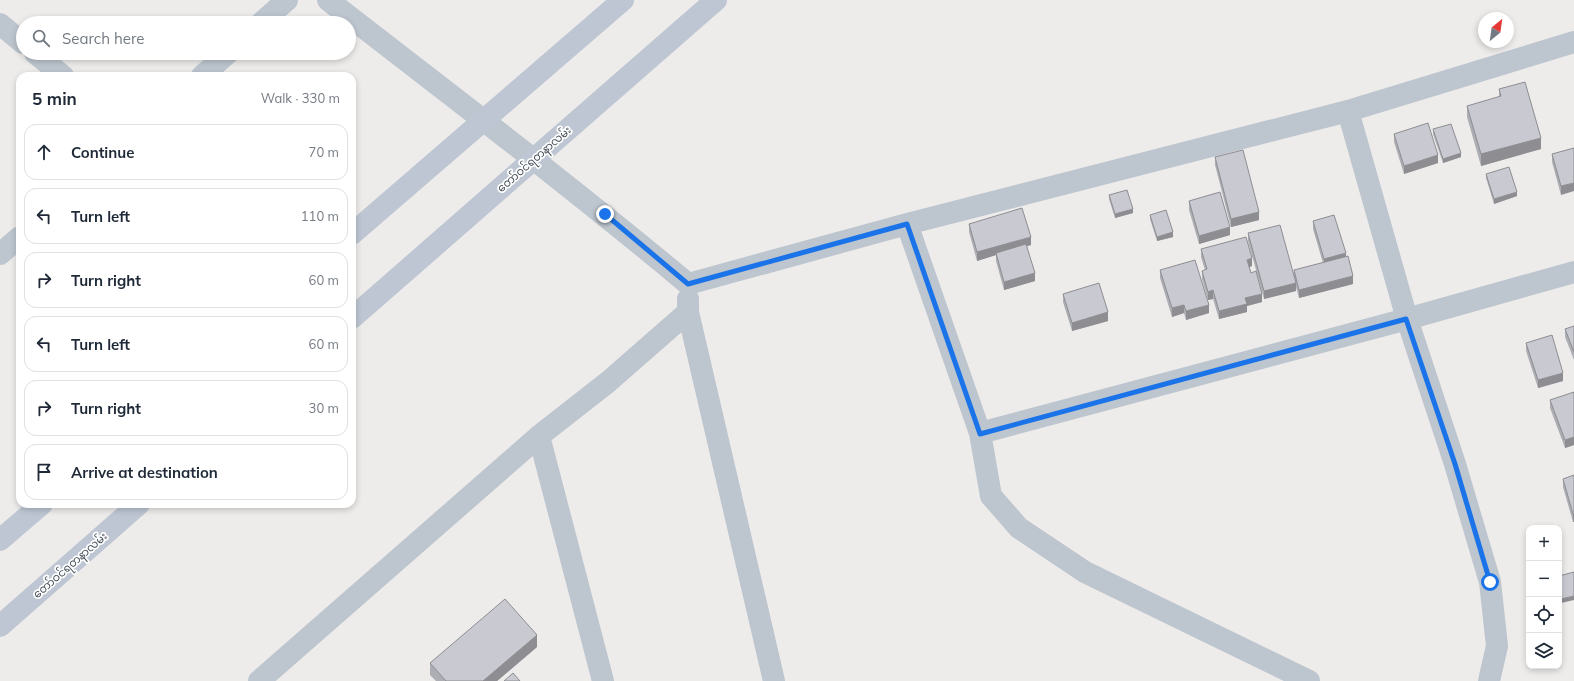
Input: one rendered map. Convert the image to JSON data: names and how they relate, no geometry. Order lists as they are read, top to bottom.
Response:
{
  "streets": {
    "main road": ["တော်ဝင်ရတနာလမ်း"]
  },
  "north": "top right",
  "page": {
    "search": "Search here",
    "heading": ["5 min", "Walk · 330 m"],
    "list": [
      ["Continue", "70 m"],
      ["Turn left", "110 m"],
      ["Turn right", "60 m"],
      ["Turn left", "60 m"],
      ["Turn right", "30 m"],
      "Arrive at destination"
    ],
    "map_buttons": ["+", "−"]
  }
}
